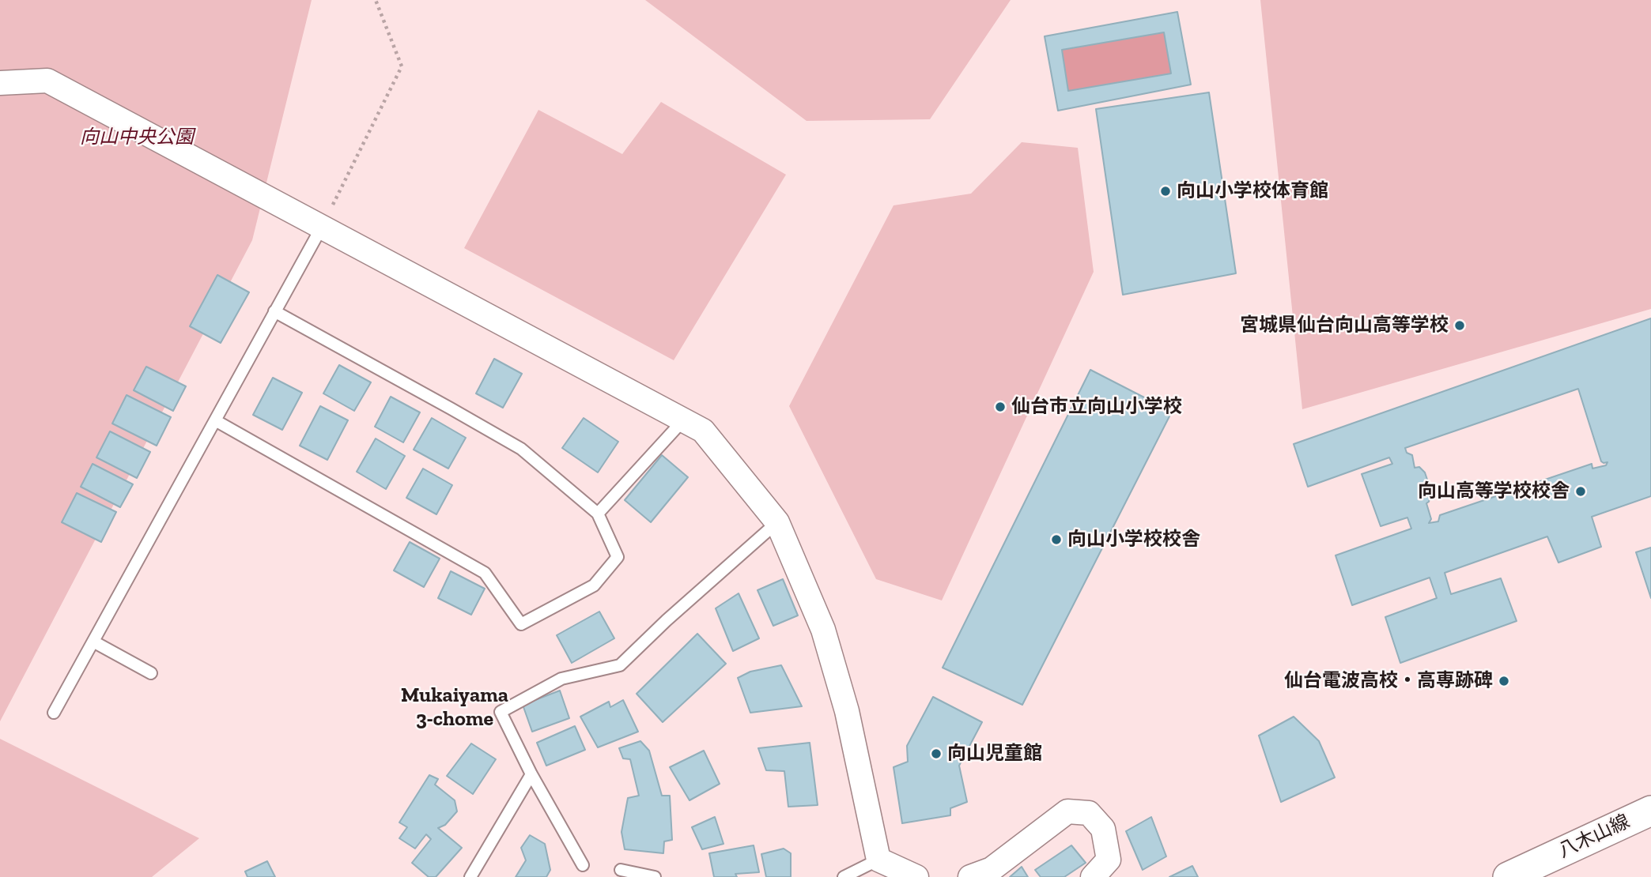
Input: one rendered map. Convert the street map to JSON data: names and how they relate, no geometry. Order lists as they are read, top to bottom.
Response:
{
  "streets": {
    "street": ["八木山線"]
  },
  "districts": ["Mukaiyama 3-chome"],
  "parks": ["向山中央公園"],
  "places": [
    "向山小学校体育館",
    "宮城県仙台向山高等学校",
    "仙台市立向山小学校",
    "向山高等学校校舎",
    "向山小学校校舎",
    "仙台電波高校・高専跡碑",
    "向山児童館"
  ]
}
